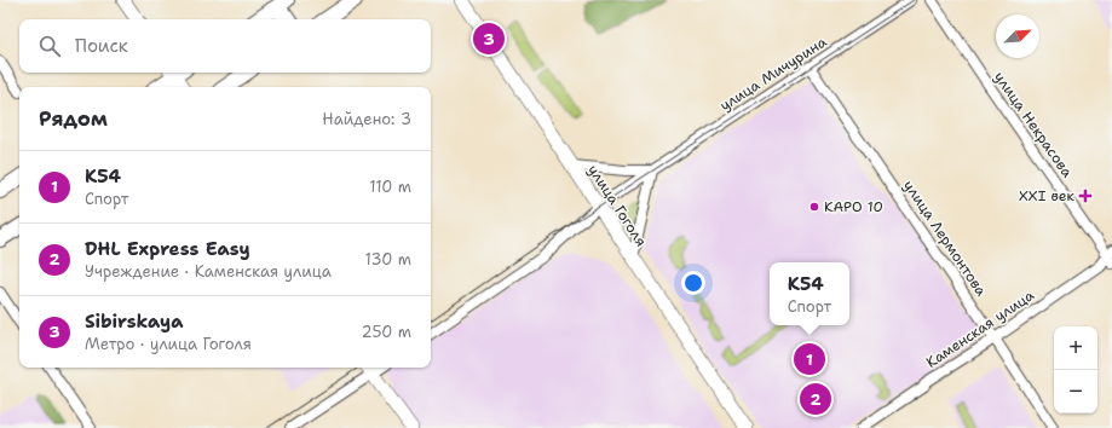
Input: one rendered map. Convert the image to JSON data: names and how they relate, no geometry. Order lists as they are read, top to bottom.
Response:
{
  "streets": {
    "main road": ["улица Гоголя"],
    "street": [
      "улица Мичурина",
      "улица Некрасова",
      "улица Лермонтова",
      "Каменская улица"
    ]
  },
  "crossings": [
    ["улица Мичурина", "улица Гоголя"],
    ["улица Мичурина", "улица Лермонтова"],
    ["улица Некрасова", "Каменская улица"],
    ["улица Лермонтова", "Каменская улица"]
  ],
  "places": {
    "health": ["XXI век"],
    "other": ["КАРО 10"]
  },
  "north": "top right",
  "page": {
    "search": "Поиск",
    "pins": ["3", "1", "2"],
    "heading": ["Рядом", "Найдено: 3"],
    "list": [
      {
        "mark": "1",
        "name": "К54",
        "note": "Спорт",
        "value": "110 m"
      },
      {
        "mark": "2",
        "name": "DHL Express Easy",
        "note": "Учреждение · Каменская улица",
        "value": "130 m"
      },
      {
        "mark": "3",
        "name": "Sibirskaya",
        "note": "Метро · улица Гоголя",
        "value": "250 m"
      }
    ],
    "popup": ["К54", "Спорт"],
    "map_buttons": ["+", "−"]
  }
}
